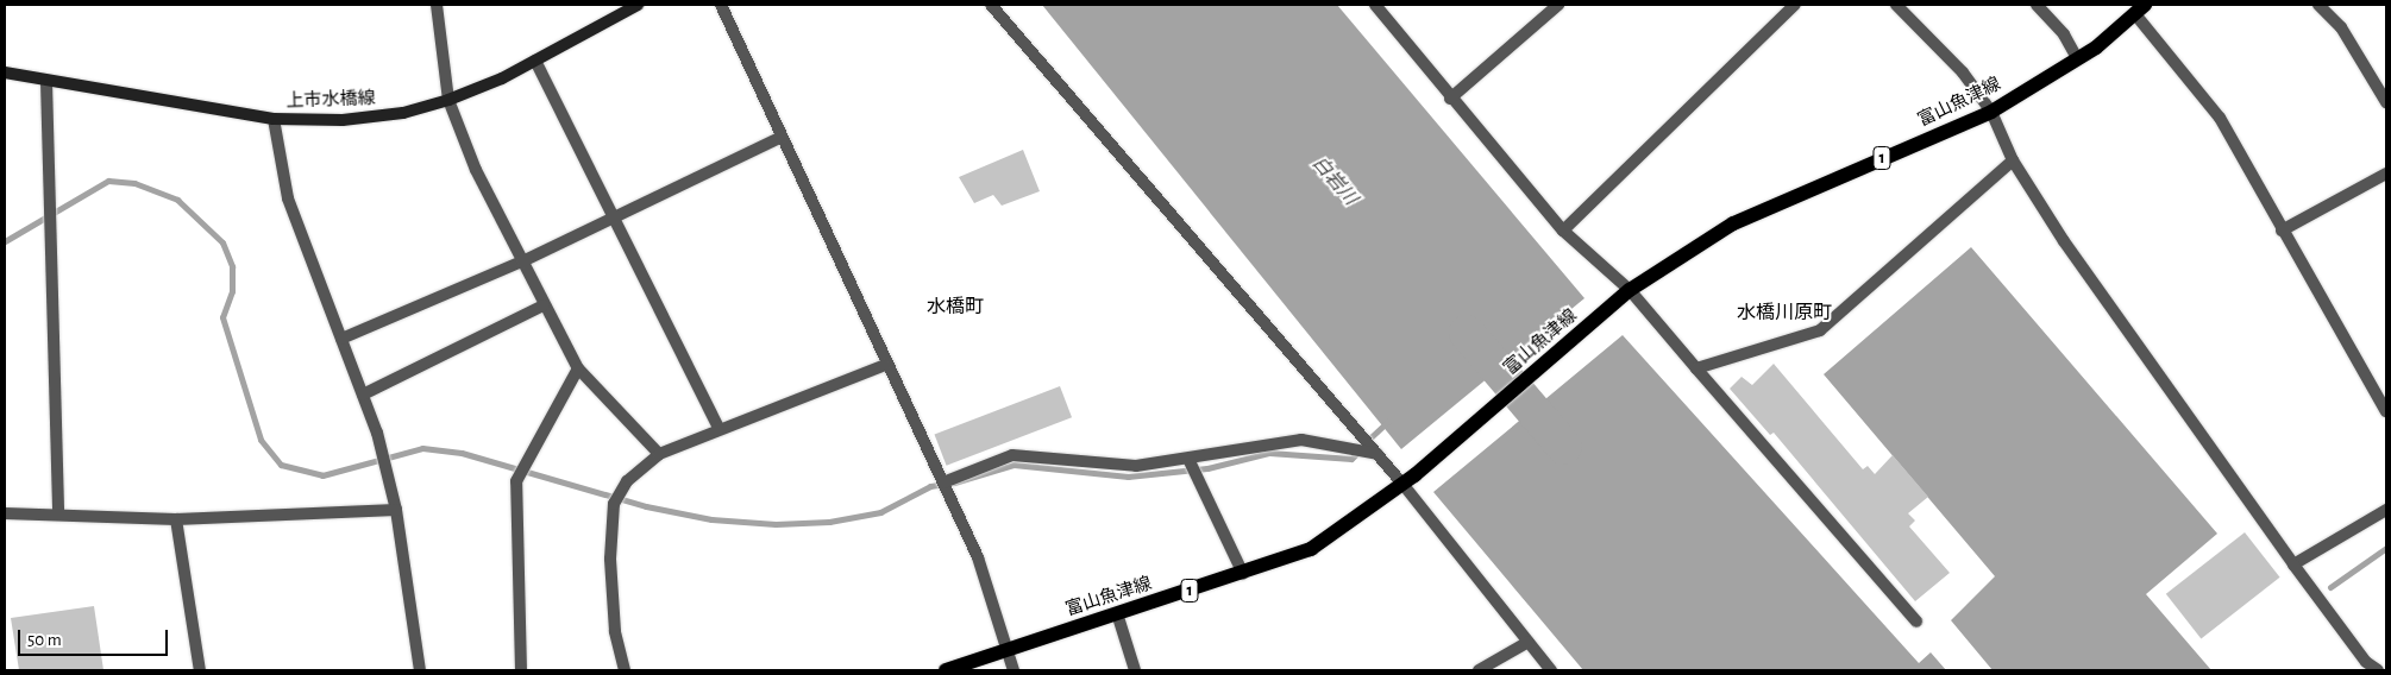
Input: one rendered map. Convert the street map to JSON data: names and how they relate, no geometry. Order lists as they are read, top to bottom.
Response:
{
  "streets": {
    "main road": ["上市水橋線", "富山魚津線", "1"]
  },
  "districts": ["水橋町", "水橋川原町"],
  "water": ["白岩川"],
  "scale_bar": "50 m"
}
